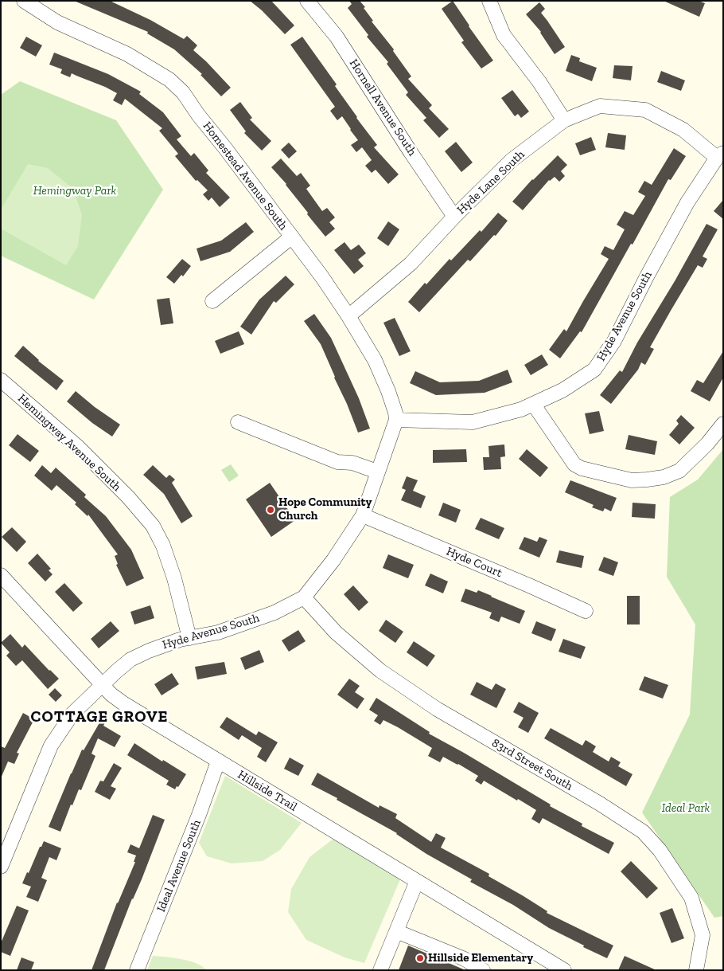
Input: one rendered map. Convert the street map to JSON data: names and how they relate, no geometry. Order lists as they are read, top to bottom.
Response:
{
  "streets": {
    "street": [
      "Hornell Avenue South",
      "Homestead Avenue South",
      "Hyde Lane South",
      "Hyde Avenue South",
      "Hemingway Avenue South",
      "Hyde Court",
      "83rd Street South",
      "Hillside Trail",
      "Ideal Avenue South"
    ]
  },
  "crossings": [
    ["Hornell Avenue South", "Hyde Lane South"],
    ["Homestead Avenue South", "Hyde Lane South"],
    ["Homestead Avenue South", "Hyde Avenue South"],
    ["Hyde Lane South", "Hyde Avenue South"],
    ["Hyde Avenue South", "Hemingway Avenue South"],
    ["Hyde Avenue South", "Hyde Court"],
    ["Hyde Avenue South", "83rd Street South"],
    ["Hyde Avenue South", "Hillside Trail"],
    ["Hillside Trail", "Ideal Avenue South"]
  ],
  "districts": ["COTTAGE GROVE"],
  "parks": ["Hemingway Park", "Ideal Park"],
  "places": ["Hope Community Church", "Hillside Elementary"]
}
